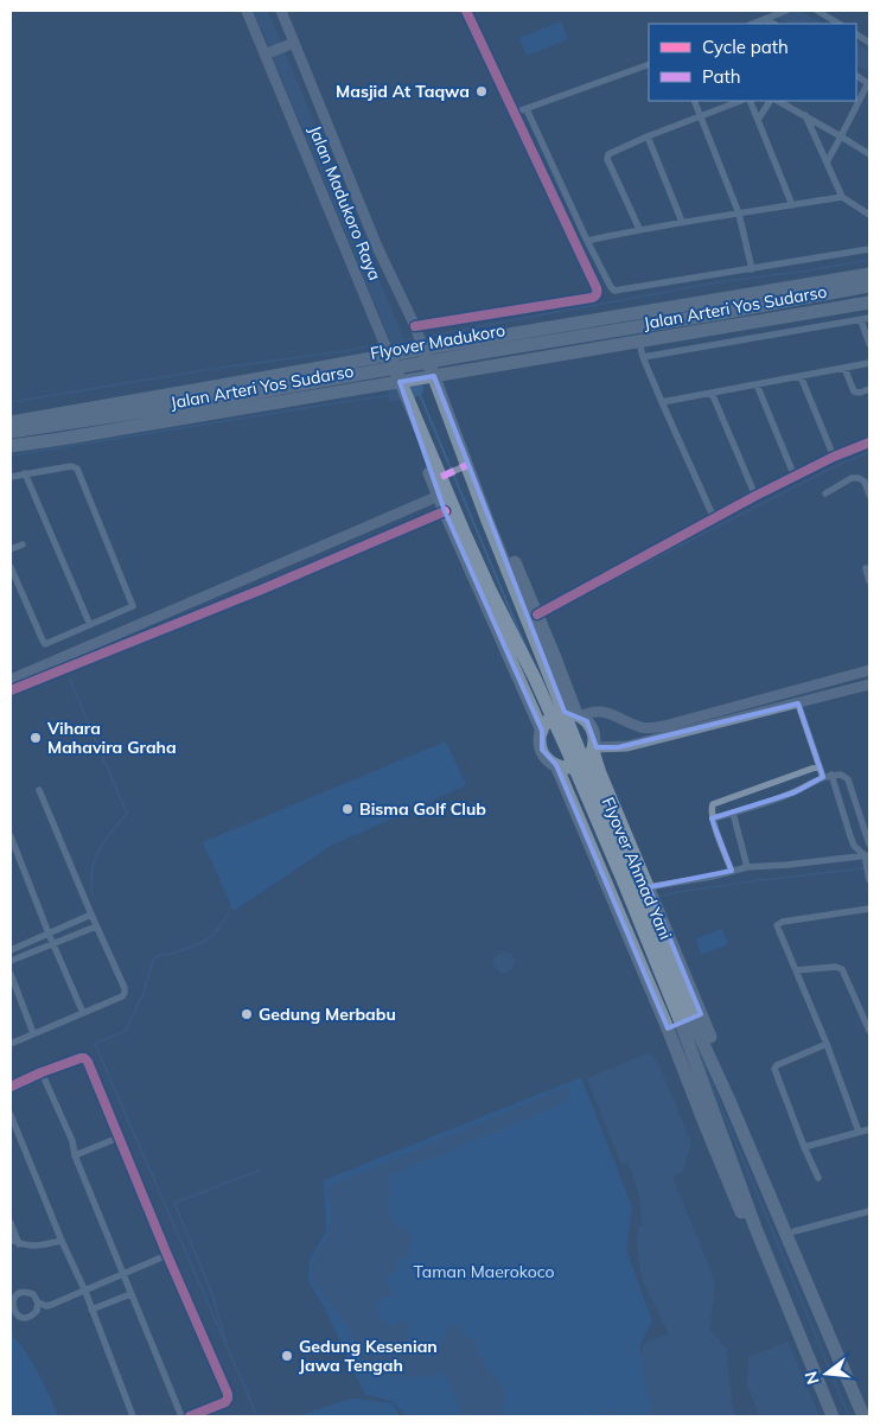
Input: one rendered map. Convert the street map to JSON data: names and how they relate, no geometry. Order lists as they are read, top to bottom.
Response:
{
  "streets": {
    "highway": [
      "Jalan Madukoro Raya",
      "Jalan Arteri Yos Sudarso",
      "Flyover Madukoro",
      "Flyover Ahmad Yani"
    ]
  },
  "crossings": [
    ["Jalan Madukoro Raya", "Jalan Arteri Yos Sudarso"],
    ["Jalan Madukoro Raya", "Flyover Ahmad Yani"]
  ],
  "parks": ["Taman Maerokoco"],
  "places": [
    "Masjid At Taqwa",
    "Vihara Mahavira Graha",
    "Bisma Golf Club",
    "Gedung Merbabu",
    "Gedung Kesenian Jawa Tengah"
  ],
  "legend": ["Cycle path", "Path"],
  "north": "left"
}
